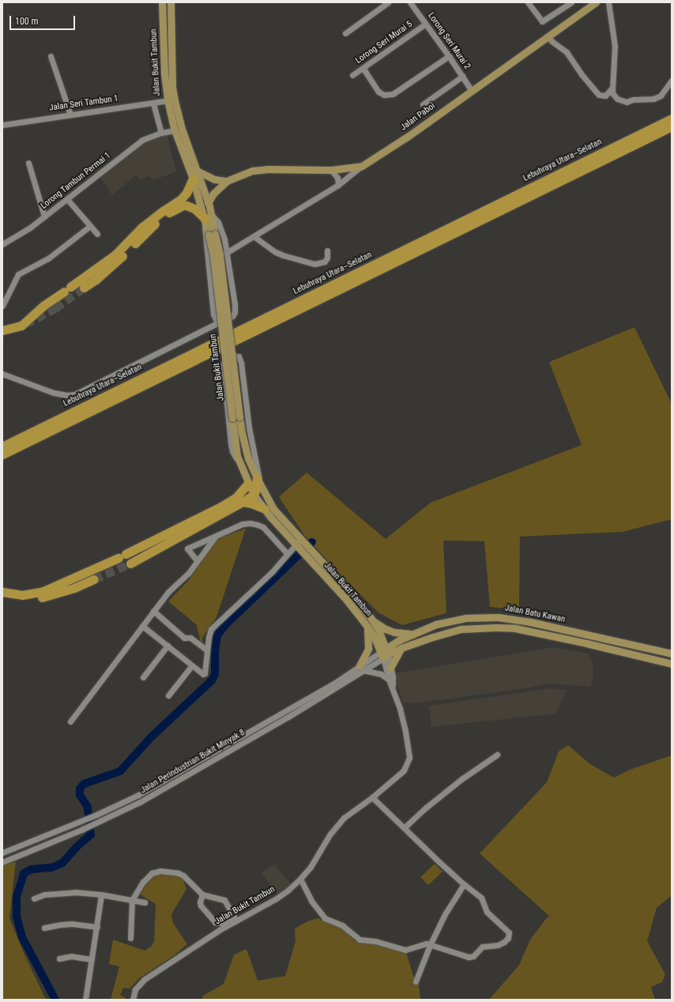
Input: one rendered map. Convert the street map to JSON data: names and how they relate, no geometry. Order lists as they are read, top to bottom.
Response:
{
  "streets": {
    "highway": ["Lebuhraya Utara–Selatan"],
    "main road": ["Jalan Bukit Tambun", "Jalan Paboi", "Jalan Batu Kawan"],
    "street": [
      "Lorong Seri Murai 2",
      "Lorong Seri Murai 5",
      "Jalan Seri Tambun 1",
      "Lorong Tambun Permai 1",
      "Jalan Perindustrian Bukit Minyak 8"
    ]
  },
  "crossings": [
    ["Lorong Seri Murai 2", "Lorong Seri Murai 5"],
    ["Lorong Seri Murai 2", "Jalan Paboi"],
    ["Jalan Bukit Tambun", "Jalan Seri Tambun 1"],
    ["Jalan Bukit Tambun", "Jalan Paboi"],
    ["Jalan Bukit Tambun", "Lorong Tambun Permai 1"],
    ["Jalan Bukit Tambun", "Jalan Batu Kawan"],
    ["Jalan Bukit Tambun", "Jalan Perindustrian Bukit Minyak 8"],
    ["Jalan Batu Kawan", "Jalan Perindustrian Bukit Minyak 8"]
  ],
  "scale_bar": "100 m"
}
